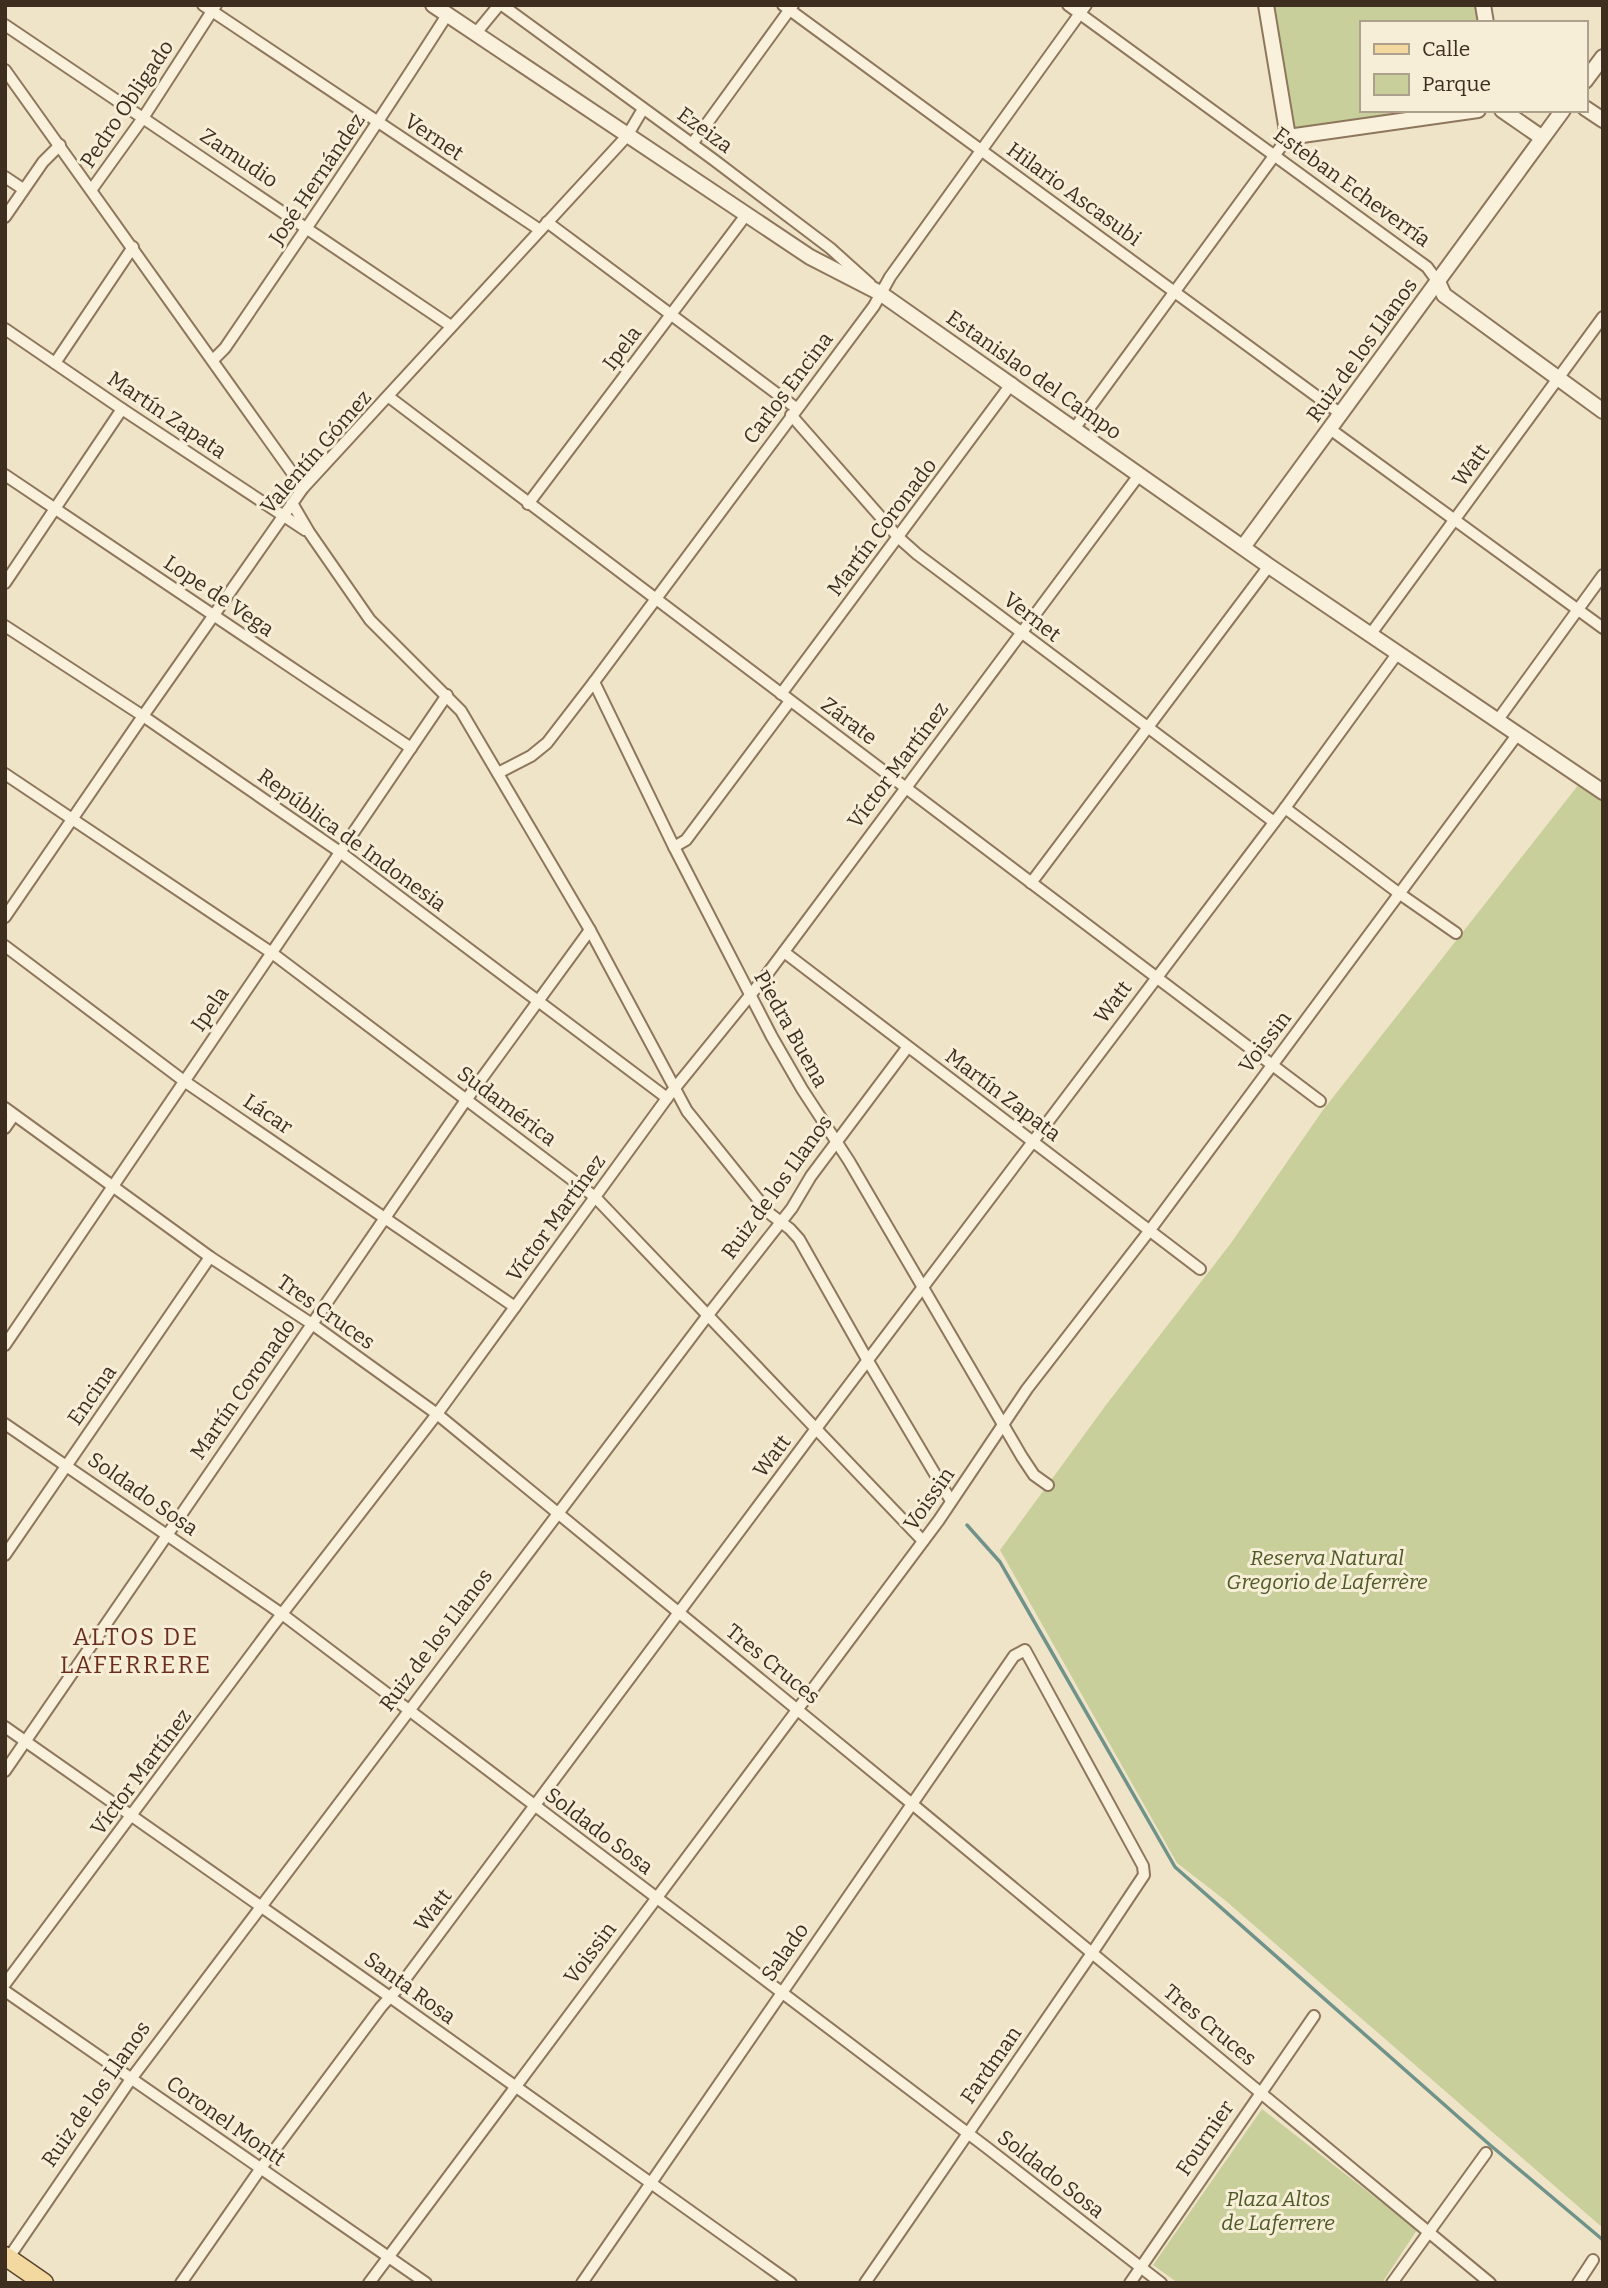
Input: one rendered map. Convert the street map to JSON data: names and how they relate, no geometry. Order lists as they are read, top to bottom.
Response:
{
  "streets": {
    "street": [
      "Pedro Obligado",
      "Ezeiza",
      "Vernet",
      "Zamudio",
      "José Hernández",
      "Esteban Echeverría",
      "Hilario Ascasubi",
      "Ipela",
      "Ruiz de los Llanos",
      "Estanislao del Campo",
      "Carlos Encina",
      "Martín Zapata",
      "Valentín Gómez",
      "Watt",
      "Martín Coronado",
      "Lope de Vega",
      "Zárate",
      "Víctor Martínez",
      "República de Indonesia",
      "Piedra Buena",
      "Voissin",
      "Sudamérica",
      "Lácar",
      "Tres Cruces",
      "Encina",
      "Soldado Sosa",
      "Salado",
      "Santa Rosa",
      "Fardman",
      "Coronel Montt",
      "Fournier"
    ]
  },
  "crossings": [
    ["Pedro Obligado", "Vernet"],
    ["Pedro Obligado", "Zamudio"],
    ["Ezeiza", "Estanislao del Campo"],
    ["Ezeiza", "Carlos Encina"],
    ["Ezeiza", "Valentín Gómez"],
    ["Vernet", "José Hernández"],
    ["Vernet", "Ipela"],
    ["Vernet", "Carlos Encina"],
    ["Vernet", "Valentín Gómez"],
    ["Vernet", "Watt"],
    ["Vernet", "Martín Coronado"],
    ["Vernet", "Víctor Martínez"],
    ["Zamudio", "José Hernández"],
    ["Zamudio", "Valentín Gómez"],
    ["José Hernández", "Estanislao del Campo"],
    ["Esteban Echeverría", "Ruiz de los Llanos"],
    ["Esteban Echeverría", "Carlos Encina"],
    ["Esteban Echeverría", "Watt"],
    ["Hilario Ascasubi", "Ruiz de los Llanos"],
    ["Hilario Ascasubi", "Carlos Encina"],
    ["Ipela", "Estanislao del Campo"],
    ["Ipela", "Lope de Vega"],
    ["Ipela", "Zárate"],
    ["Ipela", "República de Indonesia"],
    ["Ipela", "Sudamérica"],
    ["Ipela", "Lácar"],
    ["Ipela", "Tres Cruces"],
    ["Ruiz de los Llanos", "Estanislao del Campo"],
    ["Ruiz de los Llanos", "Martín Zapata"],
    ["Ruiz de los Llanos", "Piedra Buena"],
    ["Ruiz de los Llanos", "Sudamérica"],
    ["Ruiz de los Llanos", "Tres Cruces"],
    ["Ruiz de los Llanos", "Soldado Sosa"],
    ["Ruiz de los Llanos", "Santa Rosa"],
    ["Ruiz de los Llanos", "Coronel Montt"],
    ["Estanislao del Campo", "Carlos Encina"],
    ["Estanislao del Campo", "Valentín Gómez"],
    ["Estanislao del Campo", "Watt"],
    ["Estanislao del Campo", "Martín Coronado"],
    ["Estanislao del Campo", "Víctor Martínez"],
    ["Estanislao del Campo", "Voissin"],
    ["Carlos Encina", "Zárate"],
    ["Carlos Encina", "Piedra Buena"],
    ["Martín Zapata", "Valentín Gómez"],
    ["Martín Zapata", "Watt"],
    ["Martín Zapata", "Víctor Martínez"],
    ["Martín Zapata", "Voissin"],
    ["Valentín Gómez", "Lope de Vega"],
    ["Valentín Gómez", "Zárate"],
    ["Valentín Gómez", "República de Indonesia"],
    ["Valentín Gómez", "Sudamérica"],
    ["Watt", "Zárate"],
    ["Watt", "Piedra Buena"],
    ["Watt", "Sudamérica"],
    ["Watt", "Tres Cruces"],
    ["Watt", "Soldado Sosa"],
    ["Watt", "Santa Rosa"],
    ["Watt", "Coronel Montt"],
    ["Martín Coronado", "Zárate"],
    ["Martín Coronado", "República de Indonesia"],
    ["Martín Coronado", "Piedra Buena"],
    ["Martín Coronado", "Sudamérica"],
    ["Martín Coronado", "Lácar"],
    ["Martín Coronado", "Tres Cruces"],
    ["Martín Coronado", "Soldado Sosa"],
    ["Martín Coronado", "Santa Rosa"],
    ["Zárate", "Víctor Martínez"],
    ["Zárate", "Voissin"],
    ["Víctor Martínez", "República de Indonesia"],
    ["Víctor Martínez", "Piedra Buena"],
    ["Víctor Martínez", "Sudamérica"],
    ["Víctor Martínez", "Lácar"],
    ["Víctor Martínez", "Tres Cruces"],
    ["Víctor Martínez", "Soldado Sosa"],
    ["Víctor Martínez", "Santa Rosa"],
    ["Piedra Buena", "Voissin"],
    ["Voissin", "Sudamérica"],
    ["Voissin", "Tres Cruces"],
    ["Voissin", "Soldado Sosa"],
    ["Voissin", "Santa Rosa"],
    ["Voissin", "Coronel Montt"],
    ["Tres Cruces", "Encina"],
    ["Tres Cruces", "Salado"],
    ["Tres Cruces", "Fardman"],
    ["Tres Cruces", "Fournier"],
    ["Encina", "Soldado Sosa"],
    ["Soldado Sosa", "Salado"],
    ["Soldado Sosa", "Fardman"],
    ["Soldado Sosa", "Fournier"],
    ["Salado", "Santa Rosa"],
    ["Salado", "Fardman"]
  ],
  "districts": ["ALTOS DE LAFERRERE"],
  "parks": ["Reserva Natural Gregorio de Laferrère", "Plaza Altos de Laferrere"],
  "legend": ["Calle", "Parque"]
}
